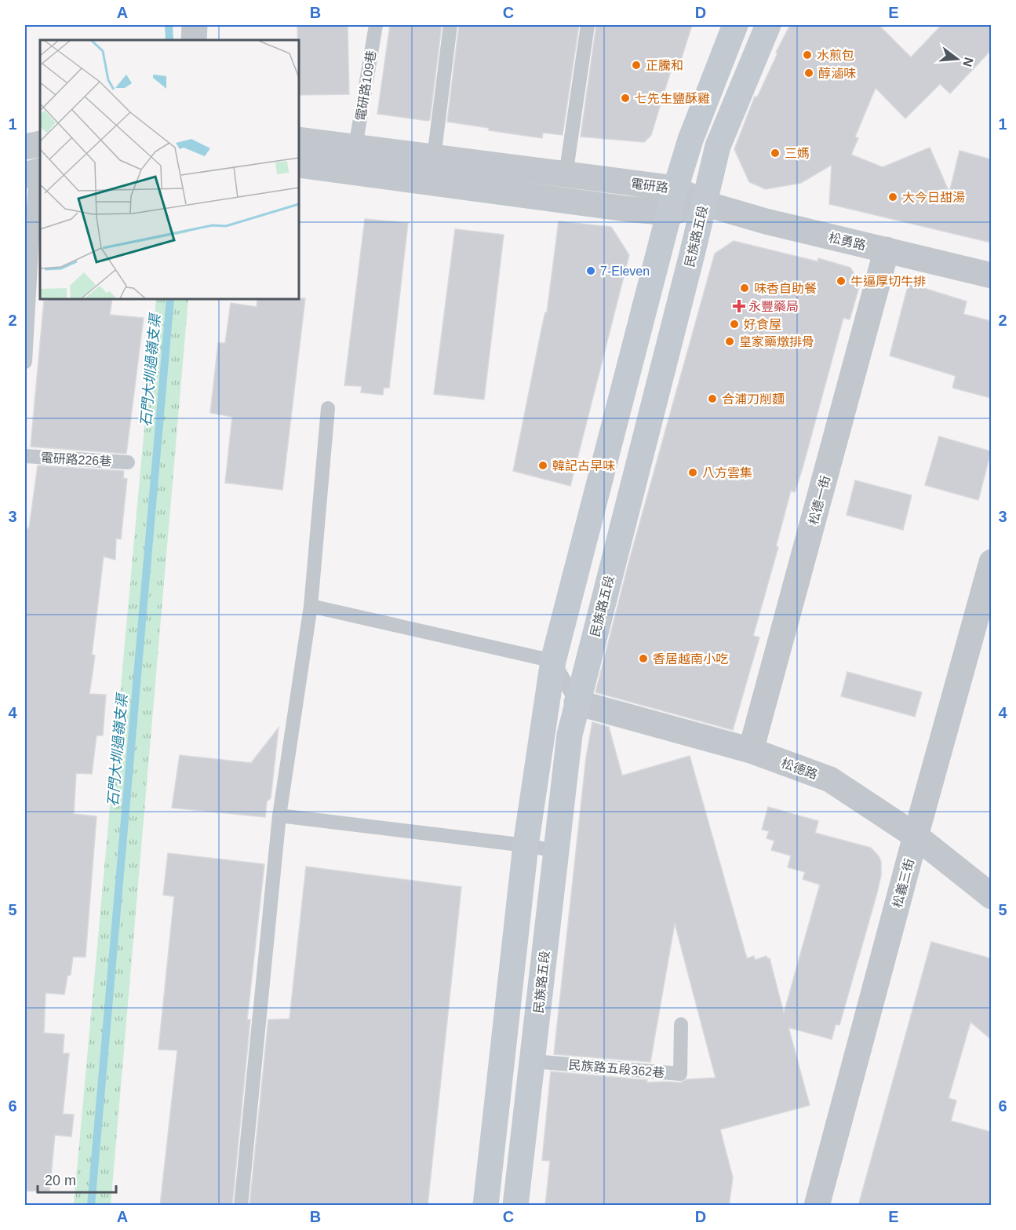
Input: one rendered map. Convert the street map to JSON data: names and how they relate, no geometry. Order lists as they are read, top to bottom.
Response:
{
  "streets": {
    "main road": ["民族路五段"],
    "street": [
      "電研路",
      "松勇路",
      "松德一街",
      "松德路",
      "松義三街"
    ],
    "lane": ["電研路109巷", "電研路226巷", "民族路五段362巷"]
  },
  "crossings": [
    ["電研路109巷", "電研路"],
    ["電研路", "民族路五段"],
    ["電研路", "松勇路"],
    ["民族路五段", "松勇路"],
    ["民族路五段", "松德路"],
    ["民族路五段", "民族路五段362巷"],
    ["松勇路", "松德一街"],
    ["松德一街", "松德路"],
    ["松德路", "松義三街"]
  ],
  "water": ["石門大圳過嶺支渠"],
  "places": {
    "other": [
      "水煎包",
      "正騰和",
      "醇滷味",
      "七先生鹽酥雞",
      "三媽",
      "大今日甜湯",
      "7-Eleven",
      "牛逼厚切牛排",
      "味香自助餐",
      "好食屋",
      "皇家藥燉排骨",
      "合浦刀削麵",
      "韓記古早味",
      "八方雲集",
      "香居越南小吃"
    ],
    "health": ["永豐藥局"]
  },
  "scale_bar": "20 m",
  "north": "right",
  "grid": {
    "columns": [
      "A",
      "B",
      "C",
      "D",
      "E"
    ],
    "rows": [
      "1",
      "2",
      "3",
      "4",
      "5",
      "6"
    ]
  }
}
